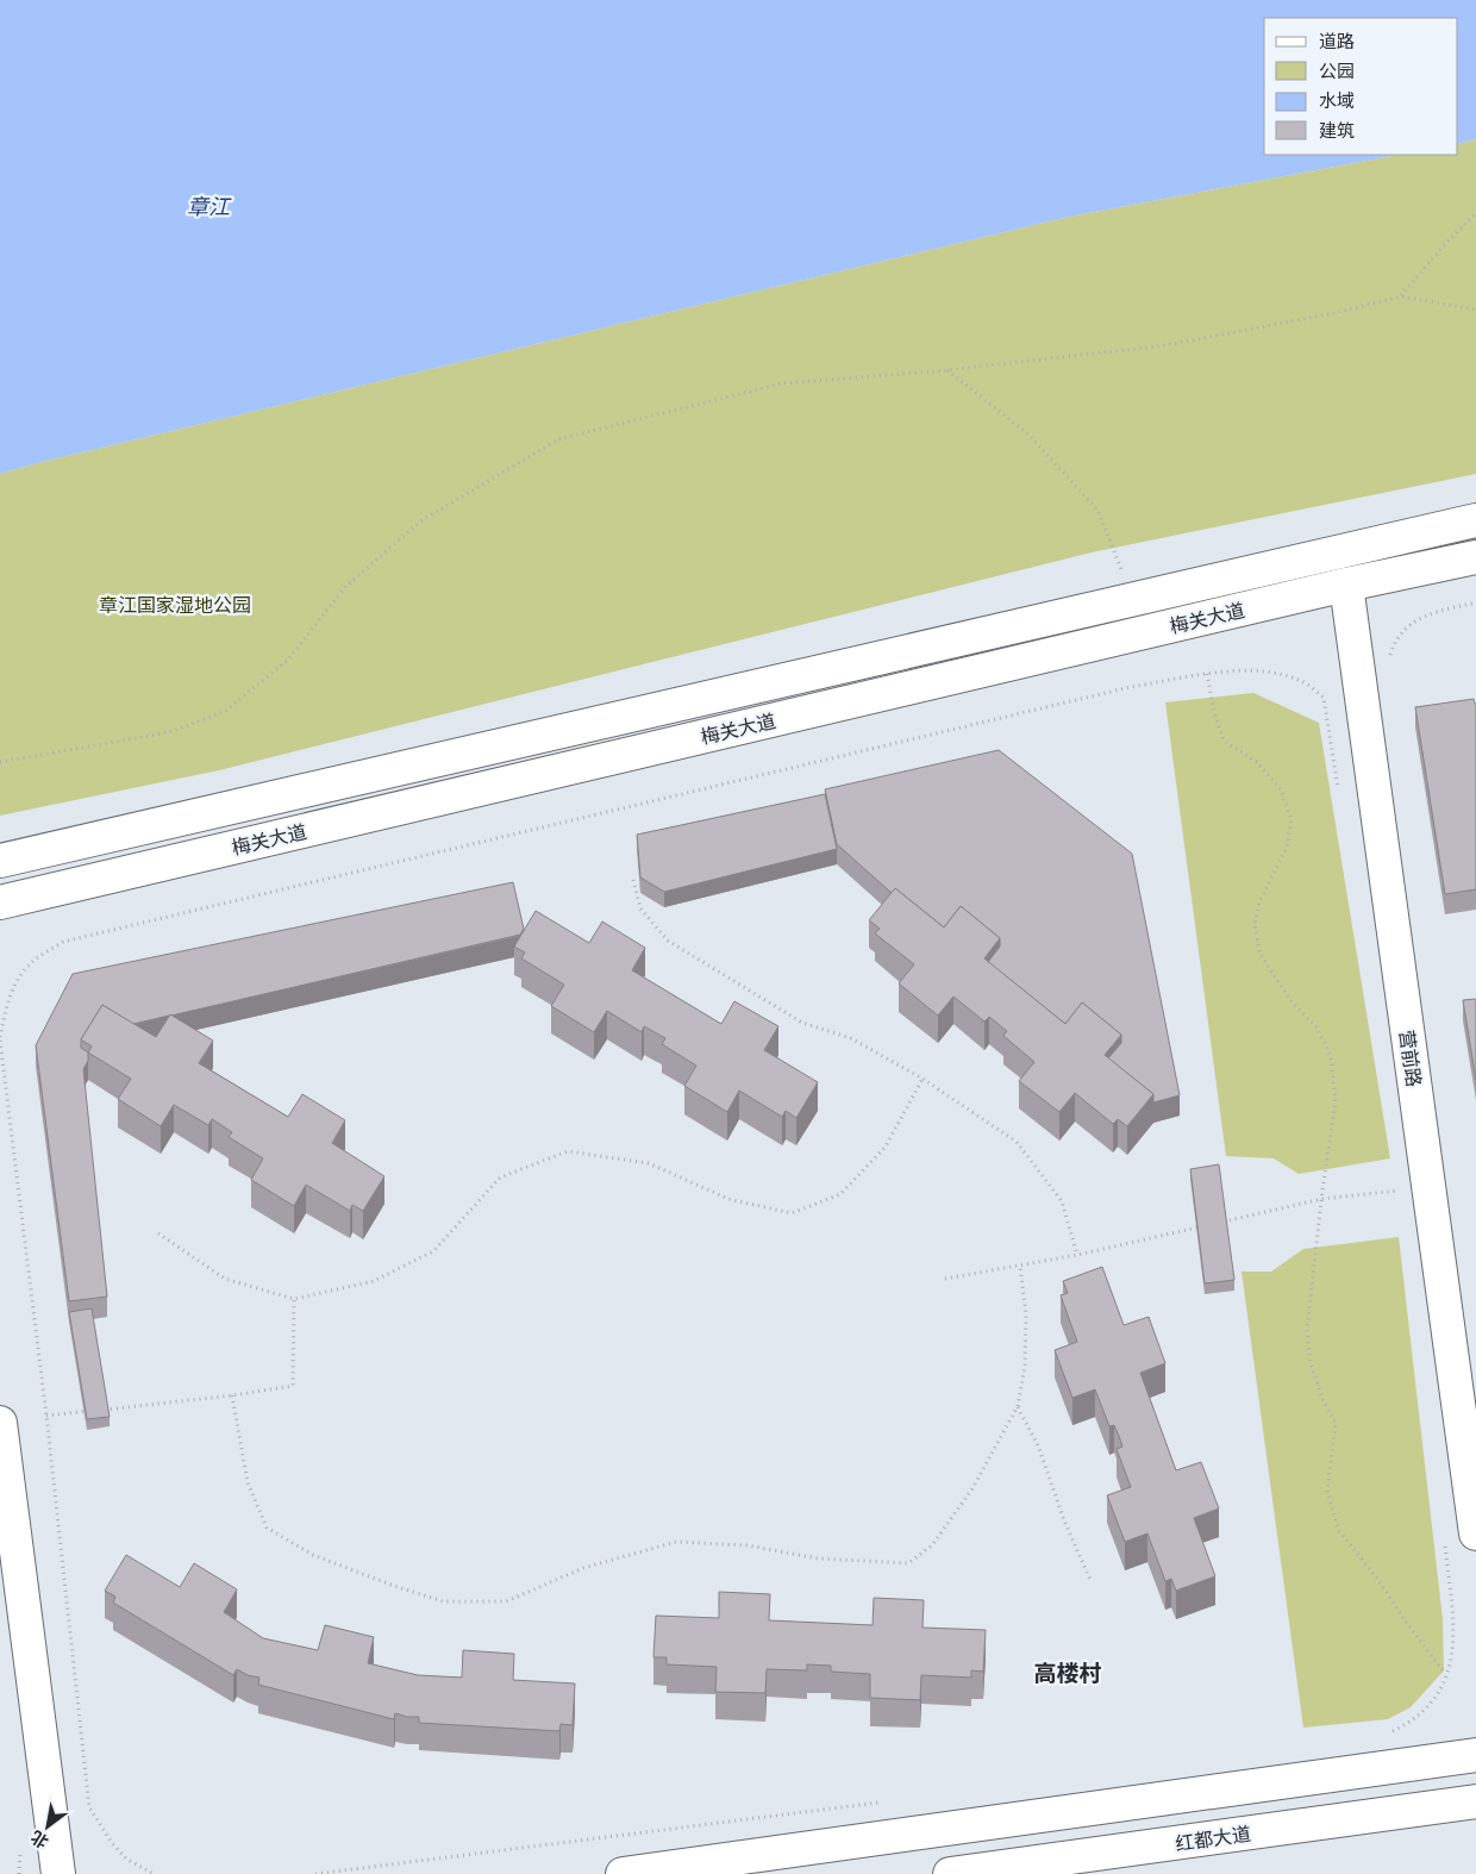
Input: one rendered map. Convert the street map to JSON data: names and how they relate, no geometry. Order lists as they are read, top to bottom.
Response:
{
  "streets": {
    "main road": ["梅关大道", "营前路", "红都大道"]
  },
  "crossings": [
    ["梅关大道", "营前路"]
  ],
  "districts": ["高楼村"],
  "water": ["章江"],
  "parks": ["章江国家湿地公园"],
  "legend": [
    "道路",
    "公园",
    "水域",
    "建筑"
  ],
  "north": "bottom left"
}
